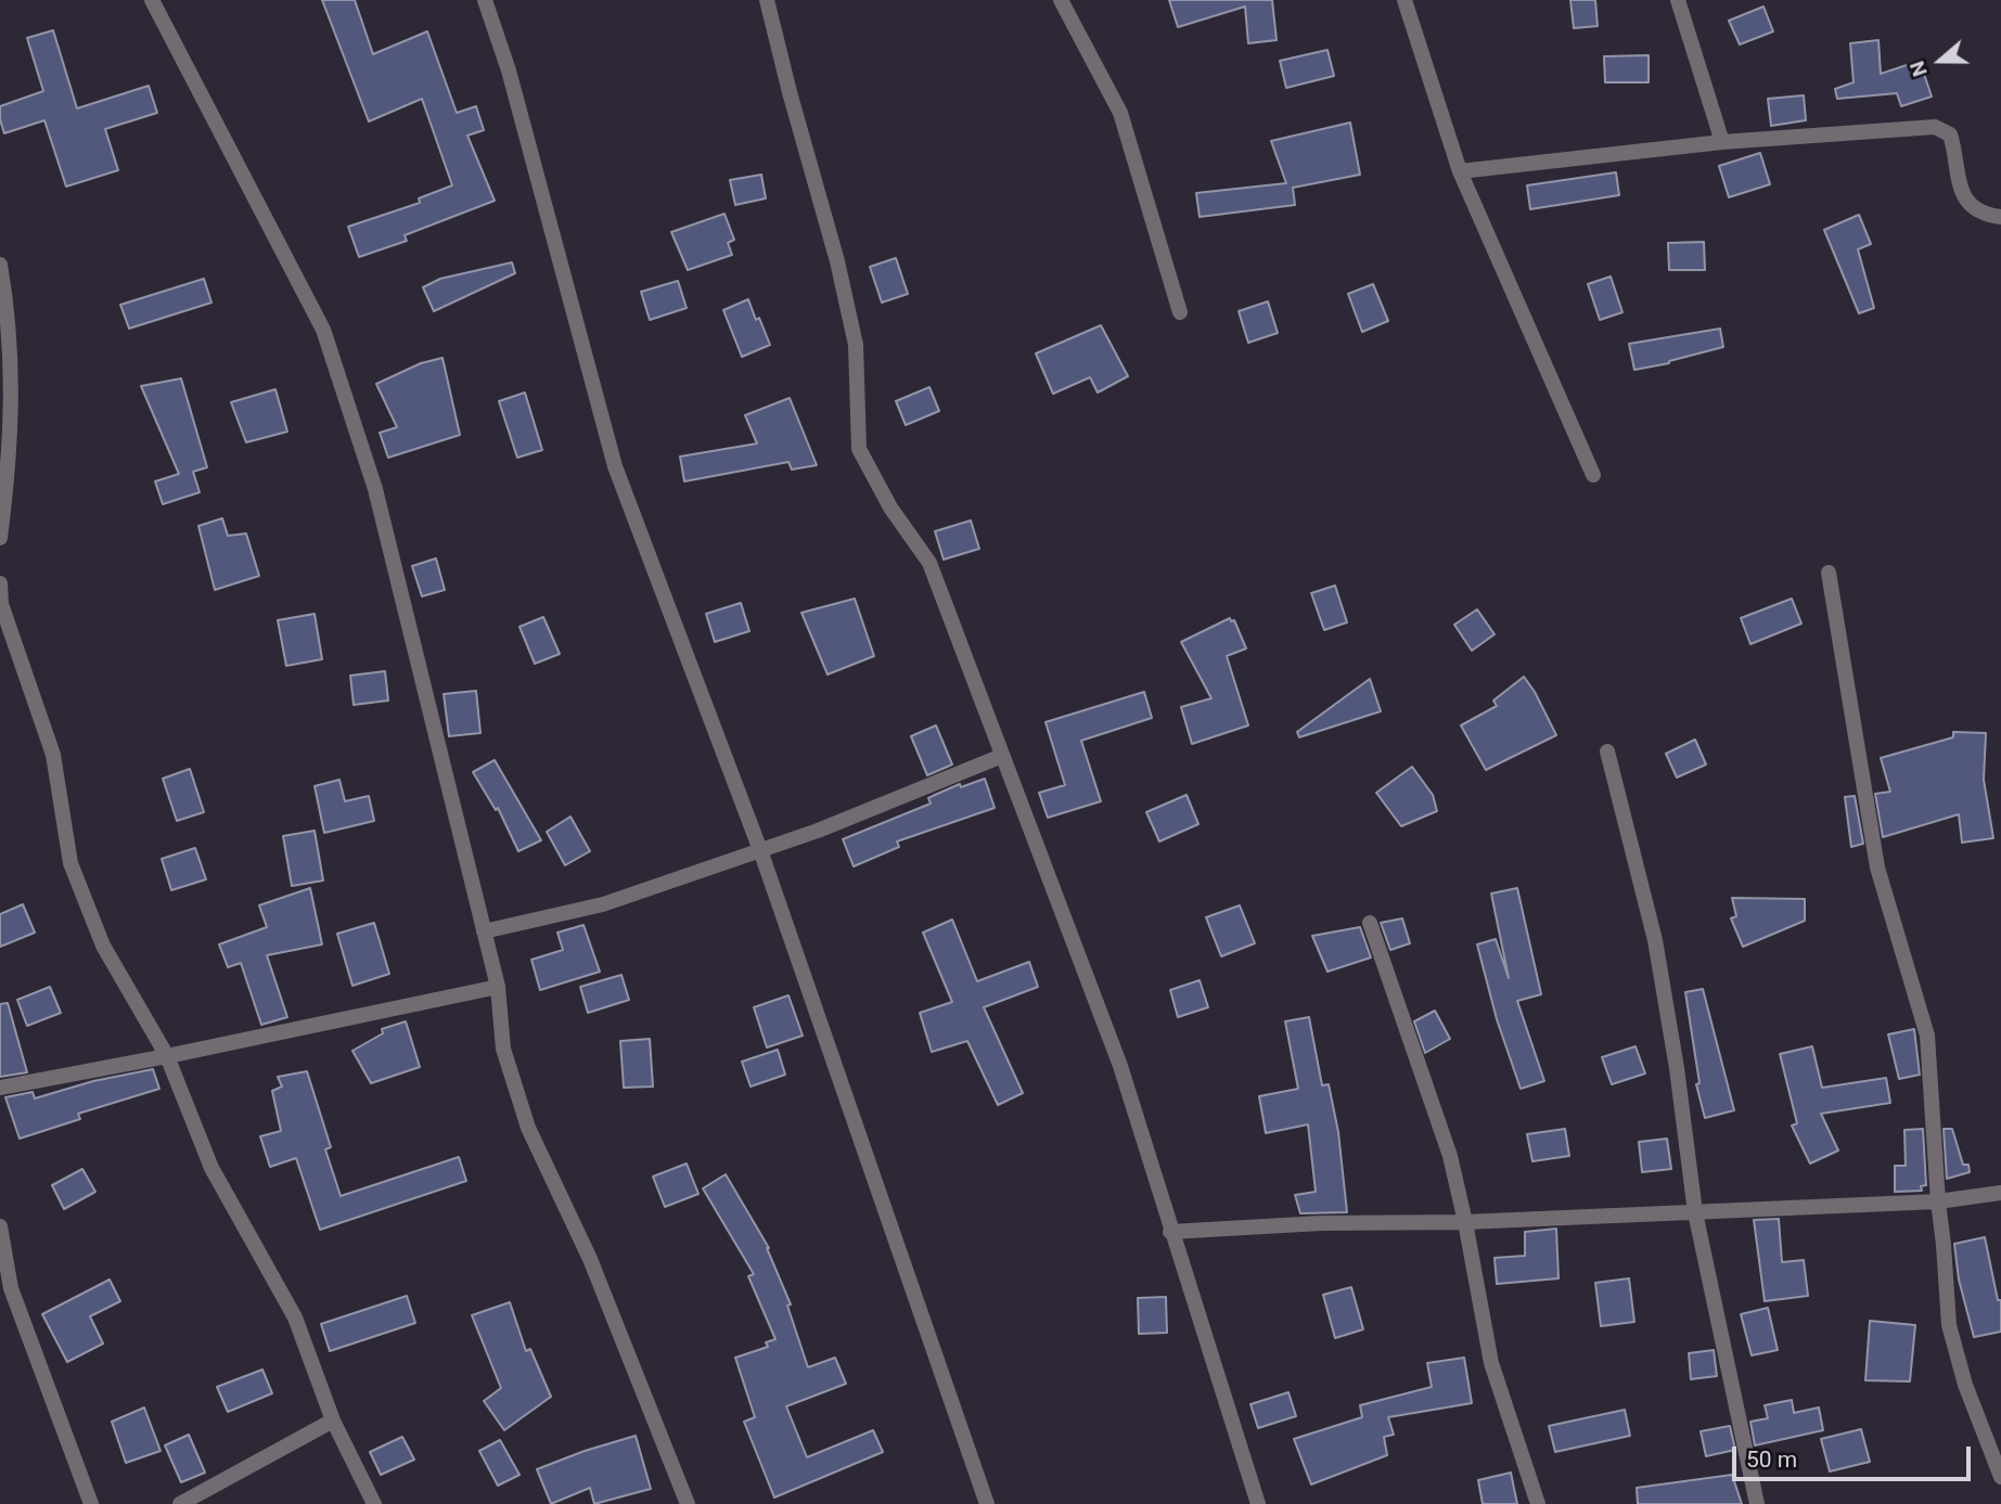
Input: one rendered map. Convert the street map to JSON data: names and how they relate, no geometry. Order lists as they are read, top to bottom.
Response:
{
  "scale_bar": "50 m",
  "north": "left"
}
